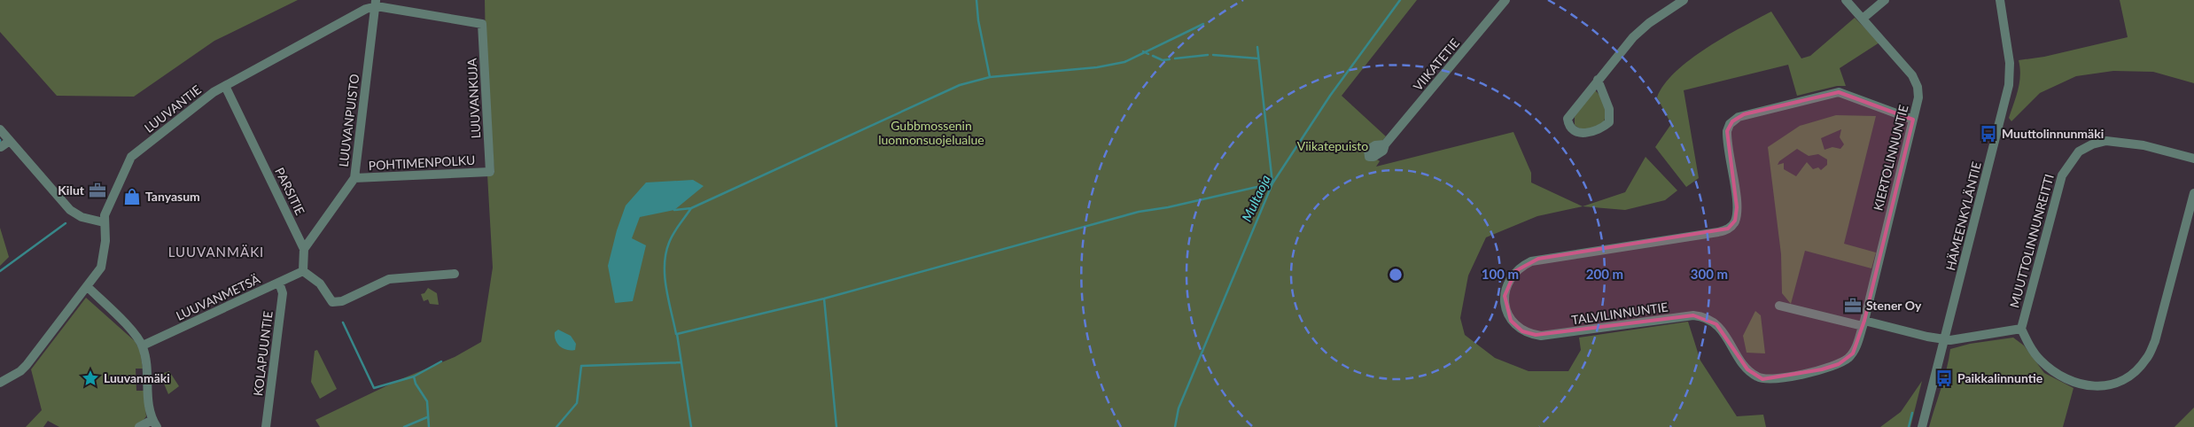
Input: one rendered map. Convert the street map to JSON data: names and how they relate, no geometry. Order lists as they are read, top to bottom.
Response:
{
  "streets": {
    "street": [
      "VIIKATETIE",
      "LUUVANKUJA",
      "LUUVANTIE",
      "LUUVANPUISTO",
      "KIERTOLINNUNTIE",
      "POHTIMENPOLKU",
      "PARSITIE",
      "HÄMEENKYLÄNTIE",
      "MUUTTOLINNUNREITTI",
      "LUUVANMETSÄ",
      "TALVILINNUNTIE",
      "KOLAPUUNTIE"
    ]
  },
  "crossings": [
    ["LUUVANKUJA", "LUUVANTIE"],
    ["LUUVANKUJA", "LUUVANPUISTO"],
    ["LUUVANKUJA", "POHTIMENPOLKU"],
    ["LUUVANTIE", "LUUVANPUISTO"],
    ["LUUVANTIE", "PARSITIE"],
    ["LUUVANPUISTO", "POHTIMENPOLKU"],
    ["LUUVANPUISTO", "PARSITIE"],
    ["KIERTOLINNUNTIE", "TALVILINNUNTIE"],
    ["PARSITIE", "LUUVANMETSÄ"],
    ["LUUVANMETSÄ", "KOLAPUUNTIE"]
  ],
  "districts": ["LUUVANMÄKI"],
  "water": ["Multaoja"],
  "parks": ["Gubbmossenin luonnonsuojelualue", "Viikatepuisto"],
  "places": {
    "bus stop": ["Muuttolinnunmäki", "Paikkalinnuntie"],
    "office": ["Kilut", "Stener Oy"],
    "shop": ["Tanyasum"],
    "place": ["Luuvanmäki"]
  },
  "rings": ["100 m", "200 m", "300 m"]
}
